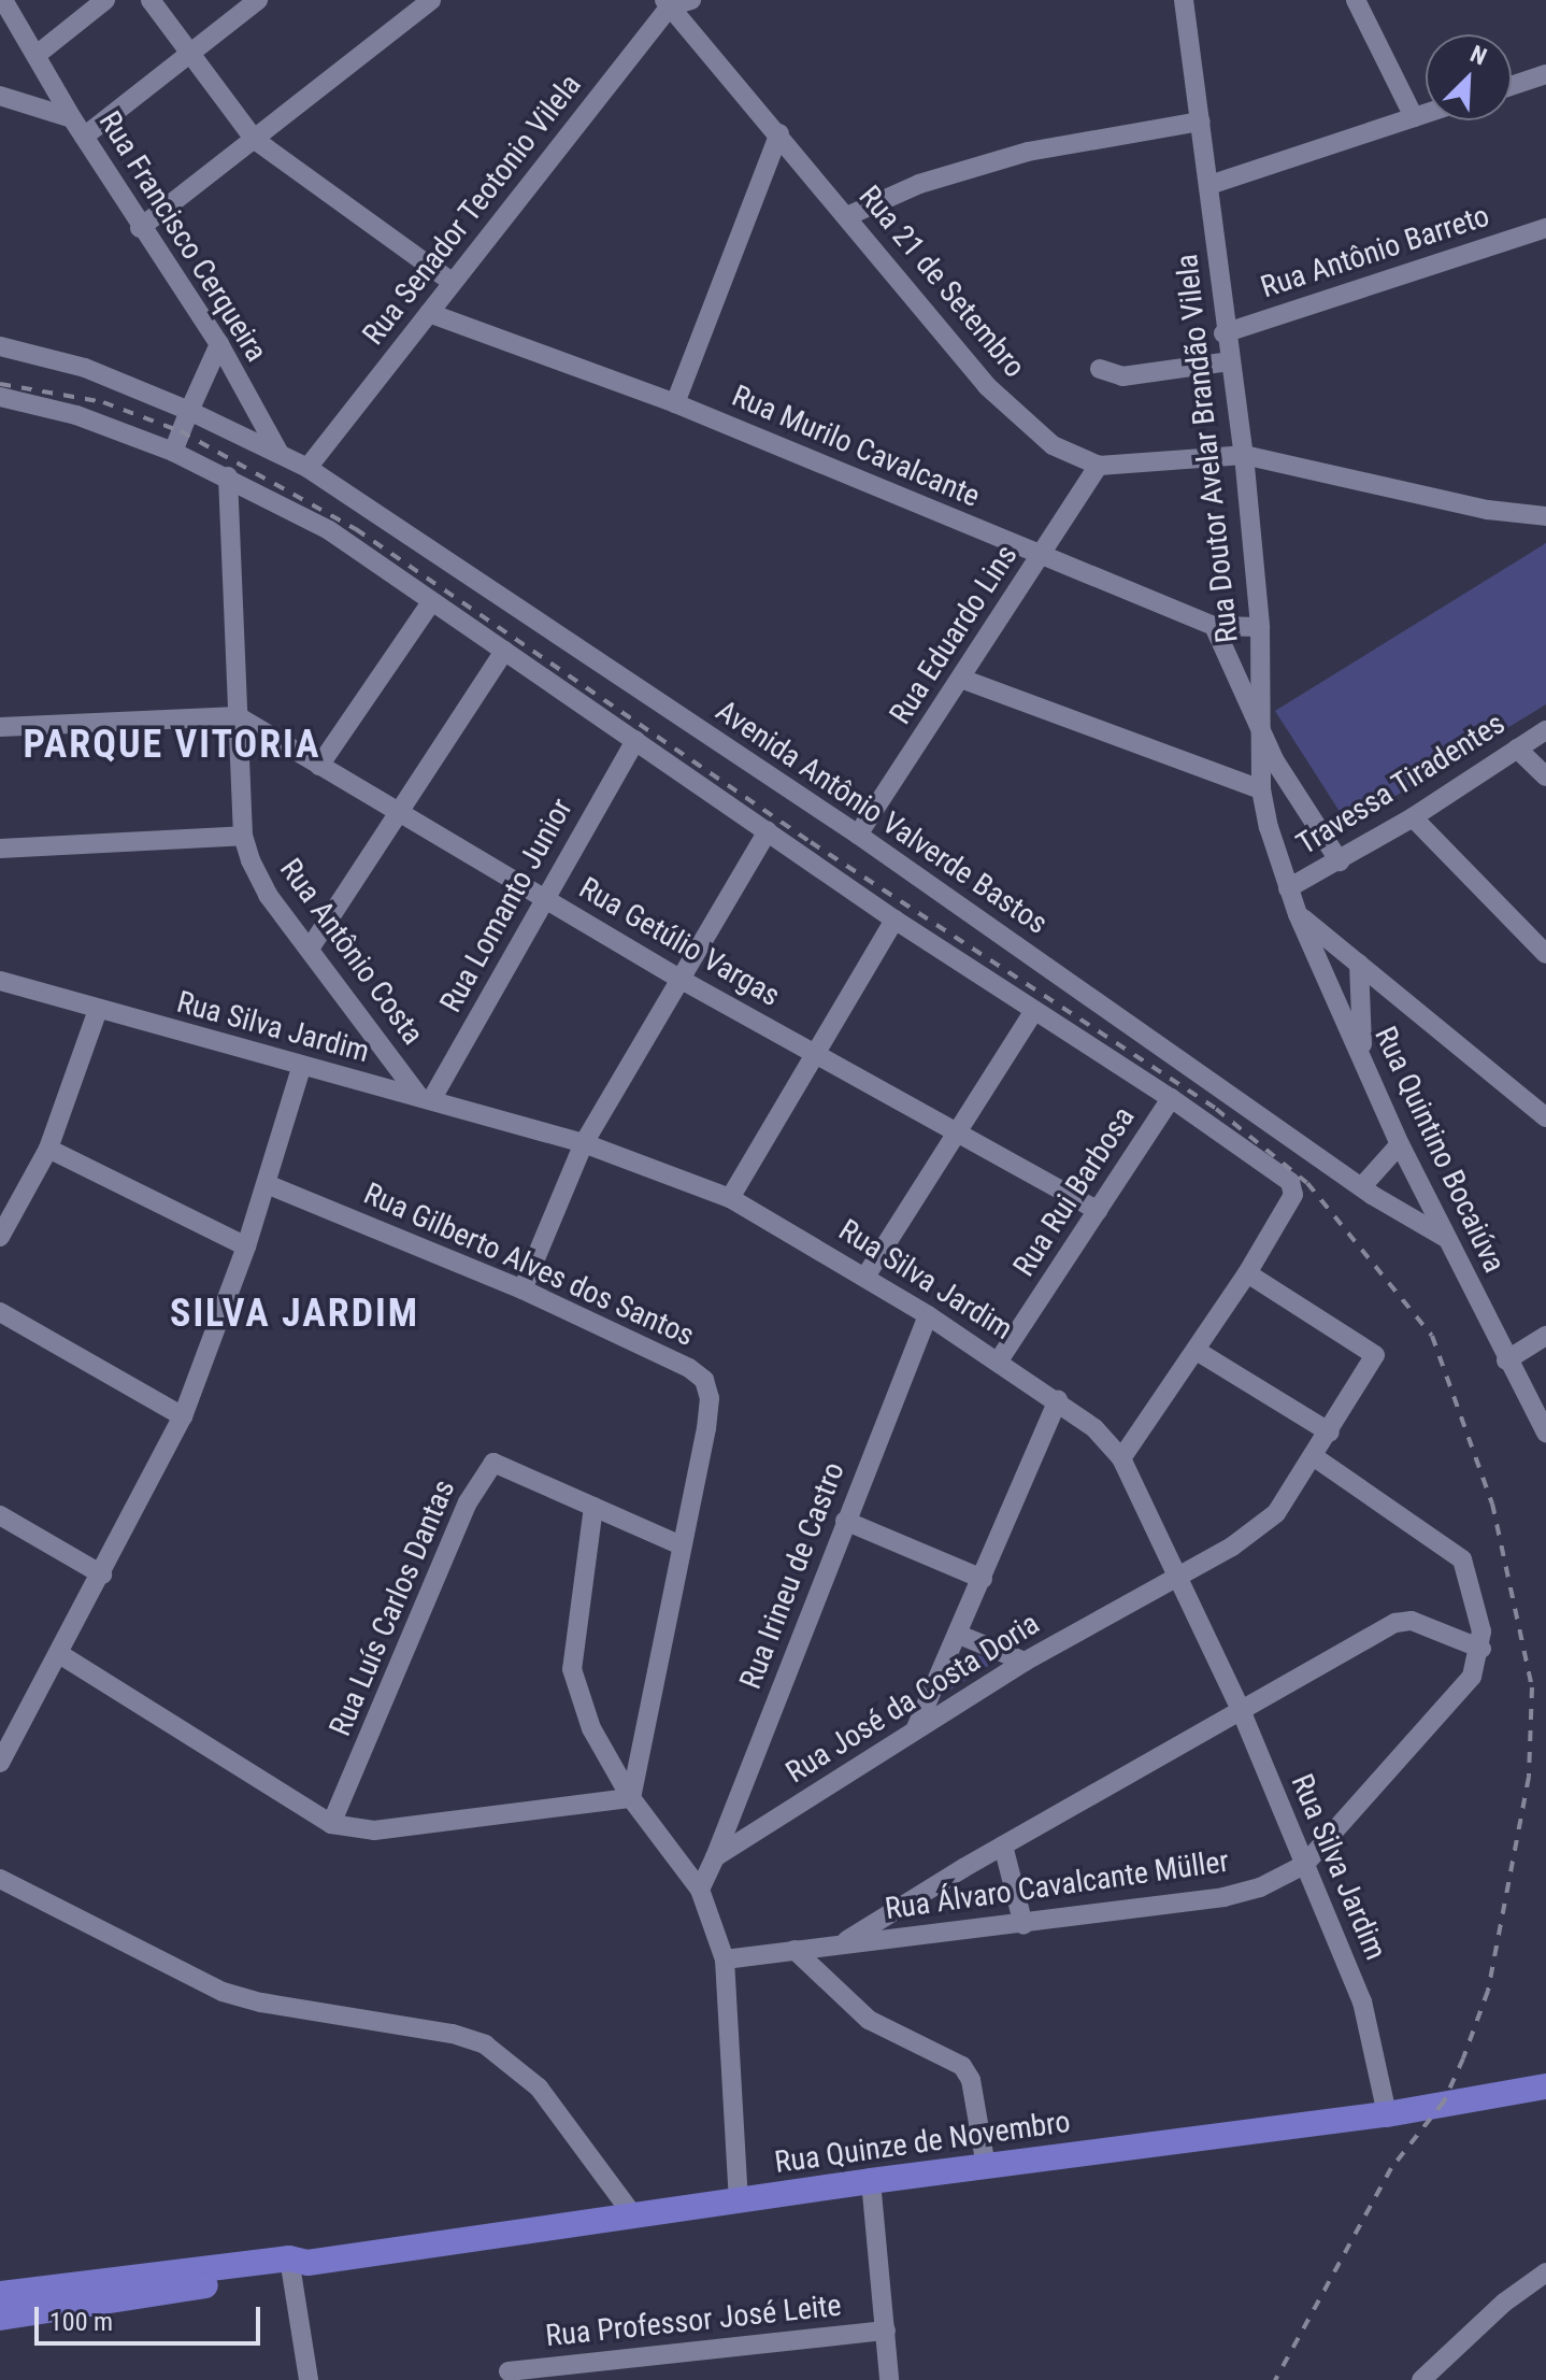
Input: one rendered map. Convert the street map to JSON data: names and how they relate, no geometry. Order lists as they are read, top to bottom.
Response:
{
  "streets": {
    "main road": ["Rua Quinze de Novembro"],
    "street": [
      "Rua Senador Teotonio Vilela",
      "Rua Francisco Cerqueira",
      "Rua Antônio Barreto",
      "Rua 21 de Setembro",
      "Rua Murilo Cavalcante",
      "Rua Doutor Avelar Brandão Vilela",
      "Rua Eduardo Lins",
      "Travessa Tiradentes",
      "Avenida Antônio Valverde Bastos",
      "Rua Lomanto Junior",
      "Rua Getúlio Vargas",
      "Rua Antônio Costa",
      "Rua Silva Jardim",
      "Rua Quintino Bocaiúva",
      "Rua Rui Barbosa",
      "Rua Gilberto Alves dos Santos",
      "Rua Irineu de Castro",
      "Rua Luís Carlos Dantas",
      "Rua José da Costa Doria",
      "Rua Álvaro Cavalcante Müller",
      "Rua Professor José Leite"
    ]
  },
  "crossings": [
    ["Rua Senador Teotonio Vilela", "Rua 21 de Setembro"],
    ["Rua Senador Teotonio Vilela", "Rua Murilo Cavalcante"],
    ["Rua Senador Teotonio Vilela", "Avenida Antônio Valverde Bastos"],
    ["Rua Francisco Cerqueira", "Avenida Antônio Valverde Bastos"],
    ["Rua Antônio Barreto", "Rua Doutor Avelar Brandão Vilela"],
    ["Rua 21 de Setembro", "Rua Doutor Avelar Brandão Vilela"],
    ["Rua 21 de Setembro", "Rua Eduardo Lins"],
    ["Rua Murilo Cavalcante", "Rua Doutor Avelar Brandão Vilela"],
    ["Rua Murilo Cavalcante", "Rua Eduardo Lins"],
    ["Rua Doutor Avelar Brandão Vilela", "Travessa Tiradentes"],
    ["Rua Doutor Avelar Brandão Vilela", "Rua Quintino Bocaiúva"],
    ["Rua Eduardo Lins", "Avenida Antônio Valverde Bastos"],
    ["Travessa Tiradentes", "Rua Quintino Bocaiúva"],
    ["Avenida Antônio Valverde Bastos", "Rua Quintino Bocaiúva"],
    ["Rua Lomanto Junior", "Rua Getúlio Vargas"],
    ["Rua Lomanto Junior", "Rua Antônio Costa"],
    ["Rua Lomanto Junior", "Rua Silva Jardim"],
    ["Rua Getúlio Vargas", "Rua Antônio Costa"],
    ["Rua Getúlio Vargas", "Rua Rui Barbosa"],
    ["Rua Antônio Costa", "Rua Silva Jardim"],
    ["Rua Silva Jardim", "Rua Rui Barbosa"],
    ["Rua Silva Jardim", "Rua Irineu de Castro"],
    ["Rua Silva Jardim", "Rua José da Costa Doria"],
    ["Rua Silva Jardim", "Rua Álvaro Cavalcante Müller"],
    ["Rua Silva Jardim", "Rua Quinze de Novembro"],
    ["Rua Gilberto Alves dos Santos", "Rua Luís Carlos Dantas"],
    ["Rua Irineu de Castro", "Rua José da Costa Doria"]
  ],
  "districts": ["PARQUE VITORIA", "SILVA JARDIM"],
  "scale_bar": "100 m",
  "north": "top right"
}
